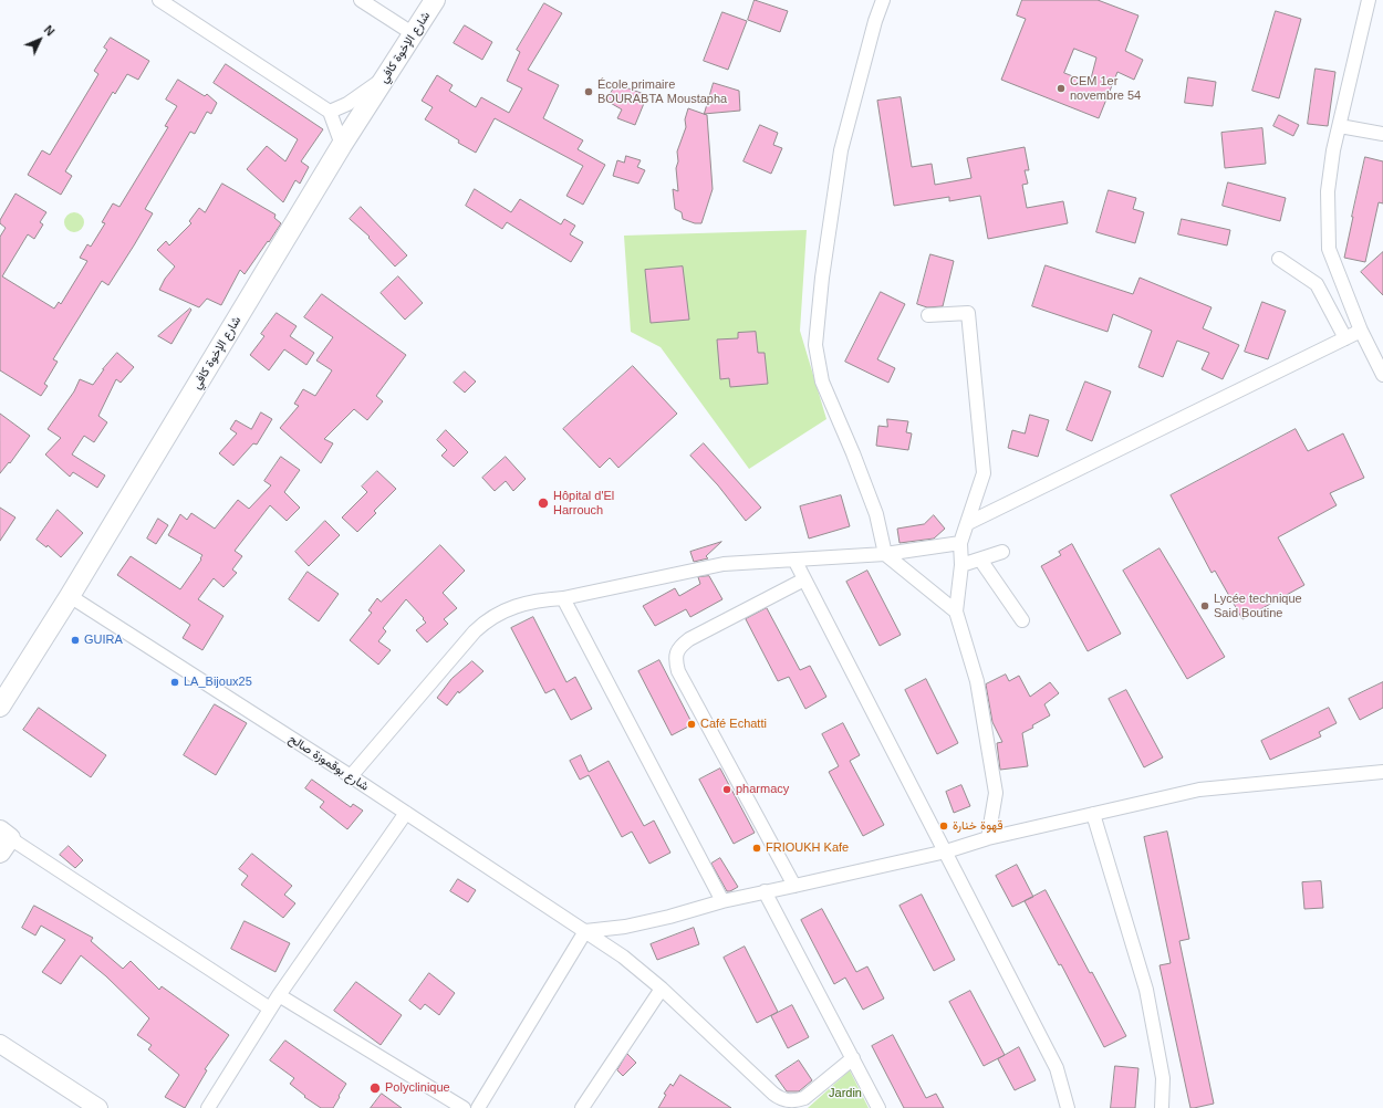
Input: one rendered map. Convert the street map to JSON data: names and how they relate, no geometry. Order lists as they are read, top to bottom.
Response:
{
  "streets": {
    "main road": ["شارع الإخوة كافي"],
    "street": ["شارع بوقموزة صالح"]
  },
  "crossings": [
    ["شارع الإخوة كافي", "شارع بوقموزة صالح"]
  ],
  "parks": ["Jardin"],
  "places": [
    "CEM 1er novembre 54",
    "École primaire BOURABTA Moustapha",
    "Hôpital d'El Harrouch",
    "Lycée technique Said Boutine",
    "GUIRA",
    "LA_Bijoux25",
    "Café Echatti",
    "pharmacy",
    "قهوة خنارة",
    "FRIOUKH Kafe",
    "Polyclinique"
  ],
  "north": "top right"
}
